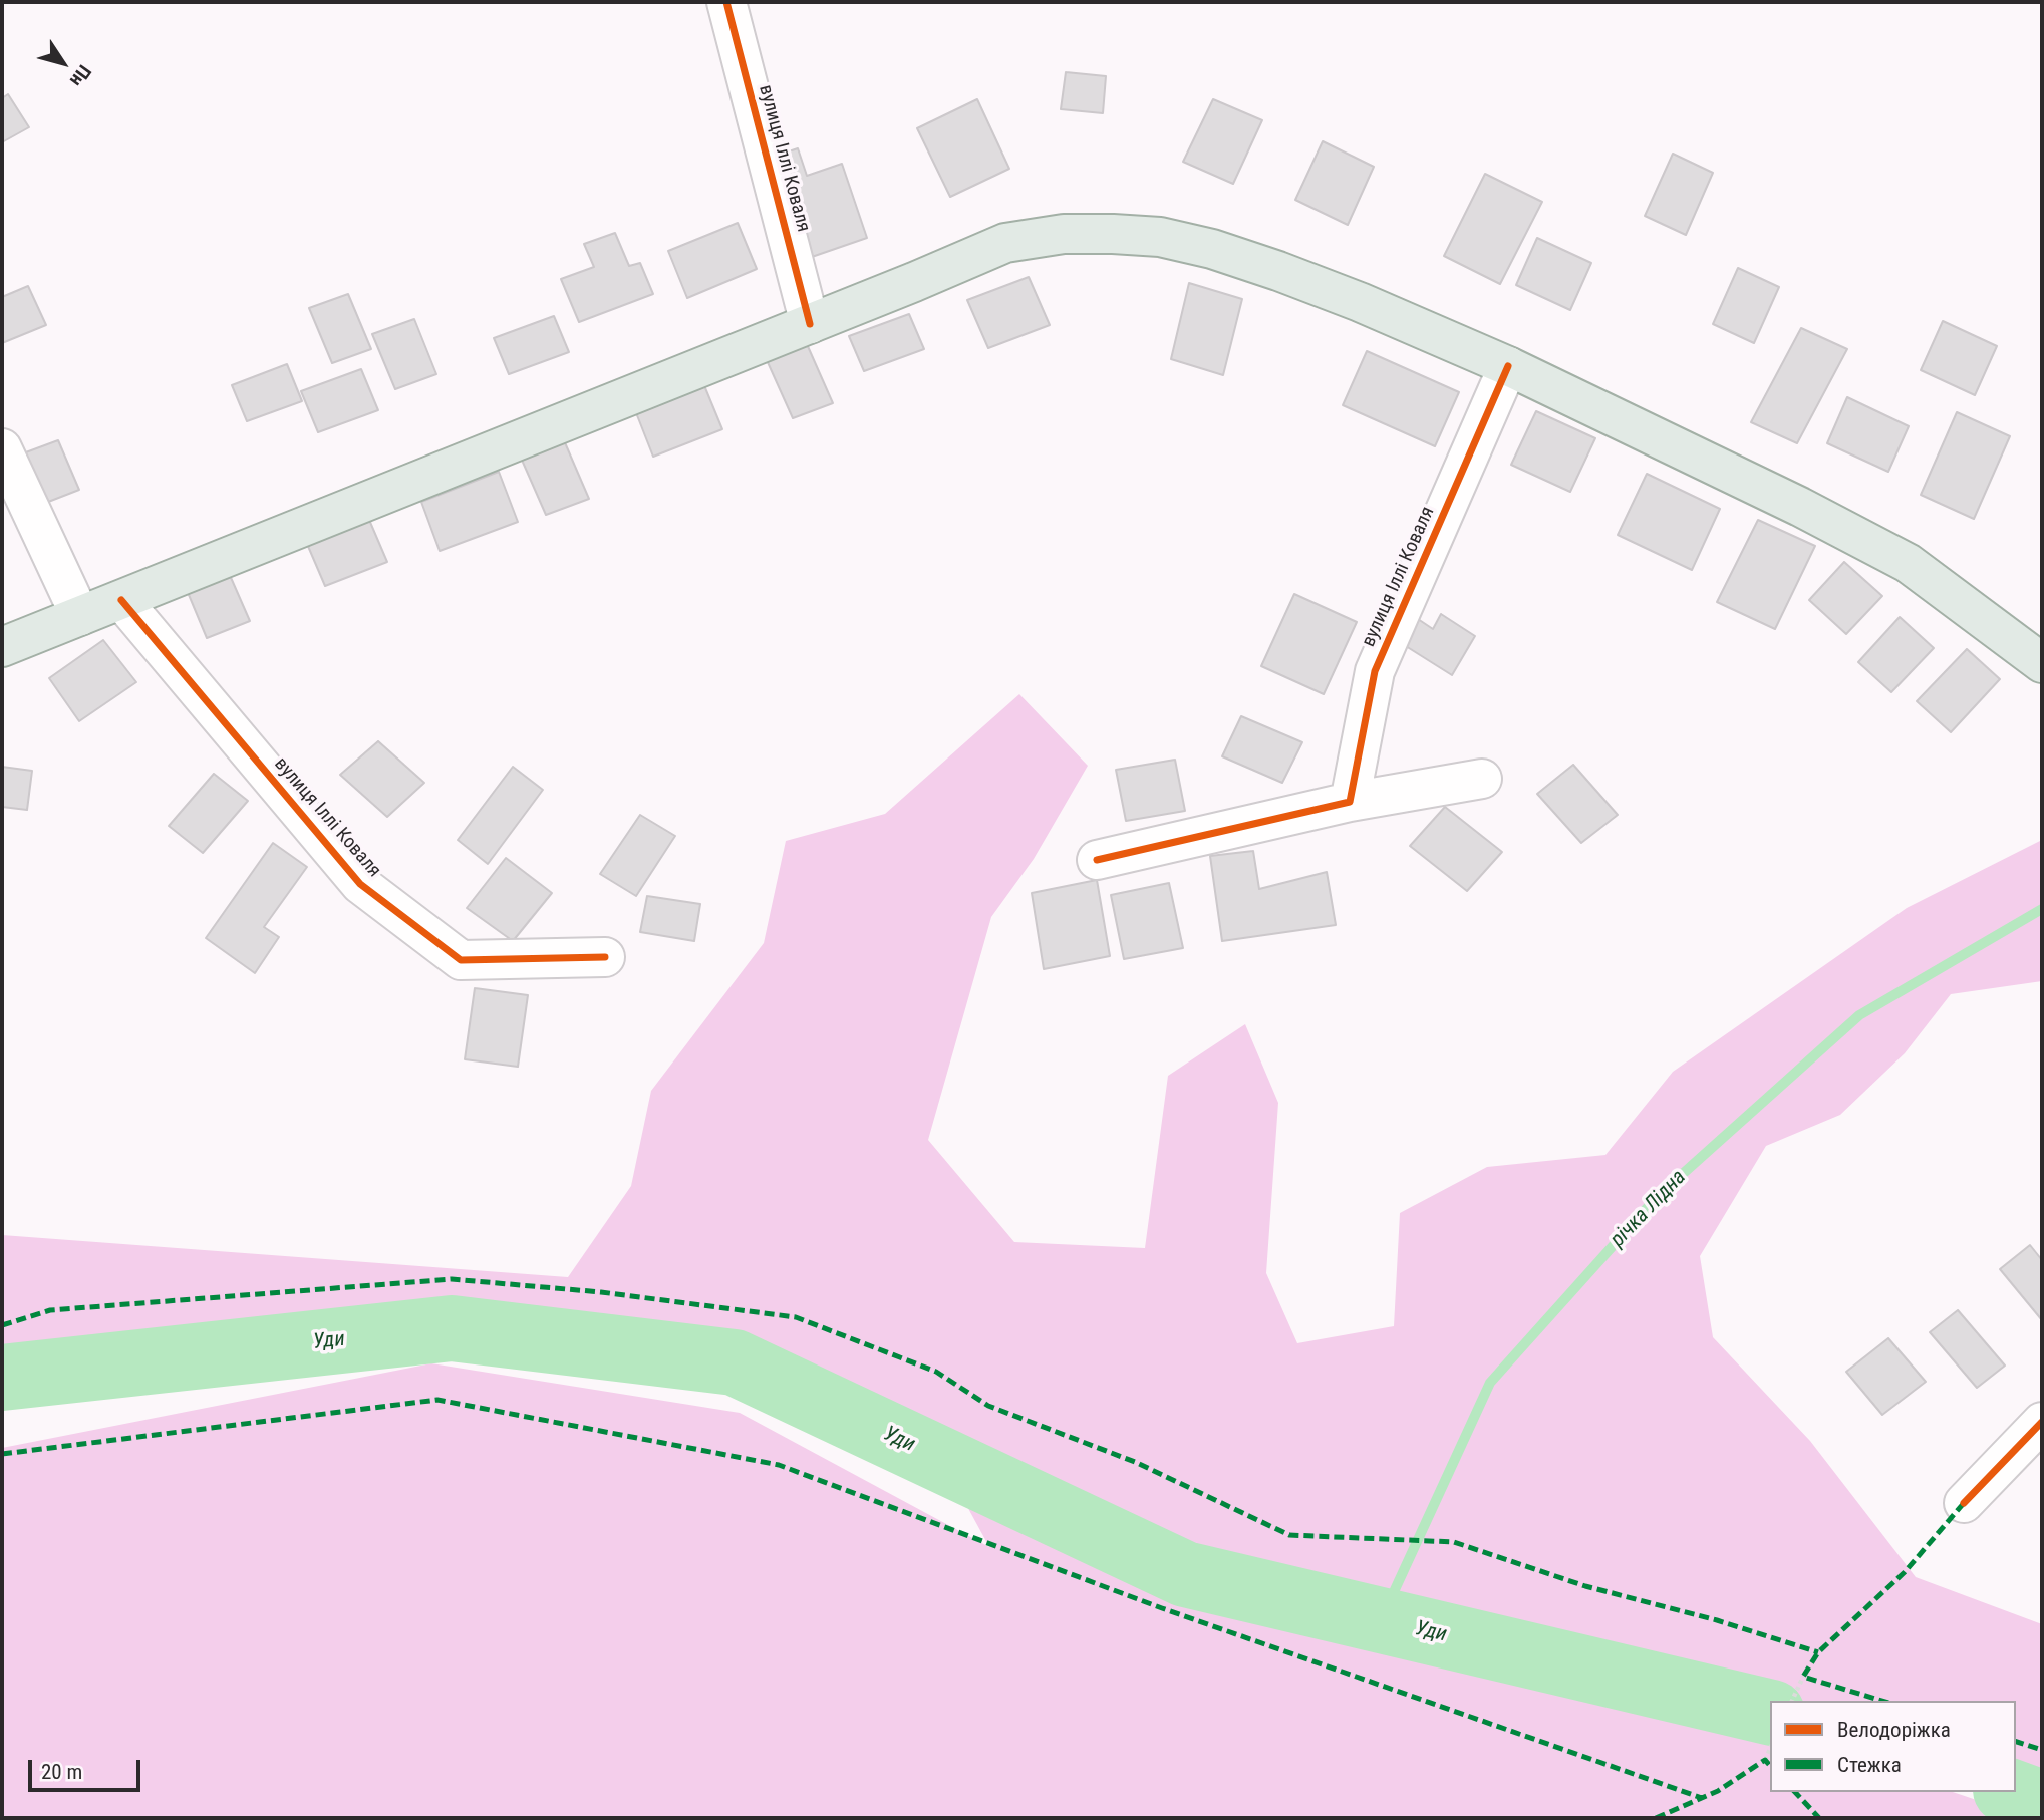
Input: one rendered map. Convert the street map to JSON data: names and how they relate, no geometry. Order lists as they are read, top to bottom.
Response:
{
  "streets": {
    "street": ["вулиця Іллі Коваля"]
  },
  "water": ["річка Лідна", "Уди"],
  "legend": ["Велодоріжка", "Стежка"],
  "scale_bar": "20 m",
  "north": "bottom right"
}
